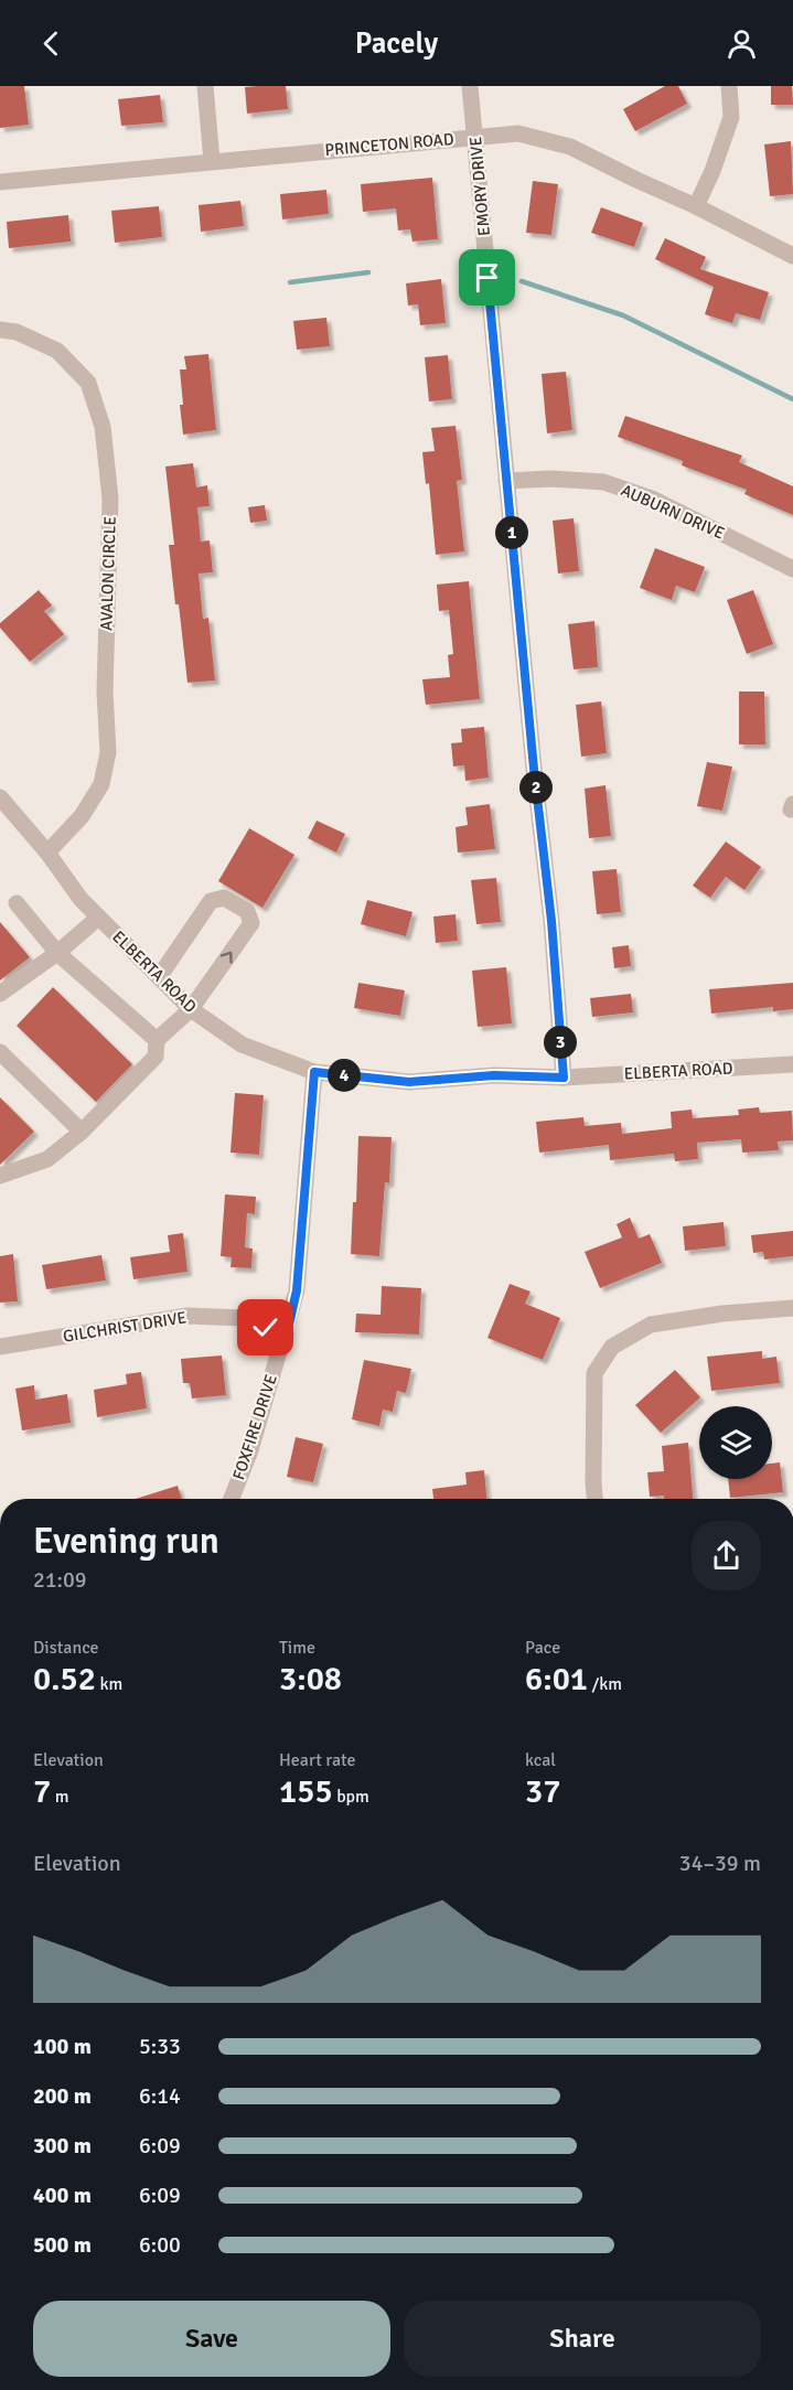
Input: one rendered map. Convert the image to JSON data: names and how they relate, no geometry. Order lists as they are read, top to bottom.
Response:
{
  "streets": {
    "street": [
      "PRINCETON ROAD",
      "EMORY DRIVE",
      "AUBURN DRIVE",
      "AVALON CIRCLE",
      "ELBERTA ROAD",
      "GILCHRIST DRIVE",
      "FOXFIRE DRIVE"
    ]
  },
  "crossings": [
    ["PRINCETON ROAD", "EMORY DRIVE"],
    ["EMORY DRIVE", "AUBURN DRIVE"],
    ["EMORY DRIVE", "ELBERTA ROAD"],
    ["AVALON CIRCLE", "ELBERTA ROAD"],
    ["ELBERTA ROAD", "FOXFIRE DRIVE"],
    ["GILCHRIST DRIVE", "FOXFIRE DRIVE"]
  ],
  "page": {
    "header": "Pacely",
    "pins": [
      "1",
      "2",
      "3",
      "4"
    ],
    "heading": ["Evening run", "21:09"],
    "stats": [
      ["Distance", "0.52 km"],
      ["Time", "3:08"],
      ["Pace", "6:01 /km"],
      ["Elevation", "7 m"],
      ["Heart rate", "155 bpm"],
      ["kcal", "37"]
    ],
    "chart": ["Elevation", "34–39 m"],
    "list": [
      {
        "name": "100 m",
        "note": "5:33"
      },
      {
        "name": "200 m",
        "note": "6:14"
      },
      {
        "name": "300 m",
        "note": "6:09"
      },
      {
        "name": "400 m",
        "note": "6:09"
      },
      {
        "name": "500 m",
        "note": "6:00"
      }
    ],
    "buttons": ["Save", "Share"]
  }
}
